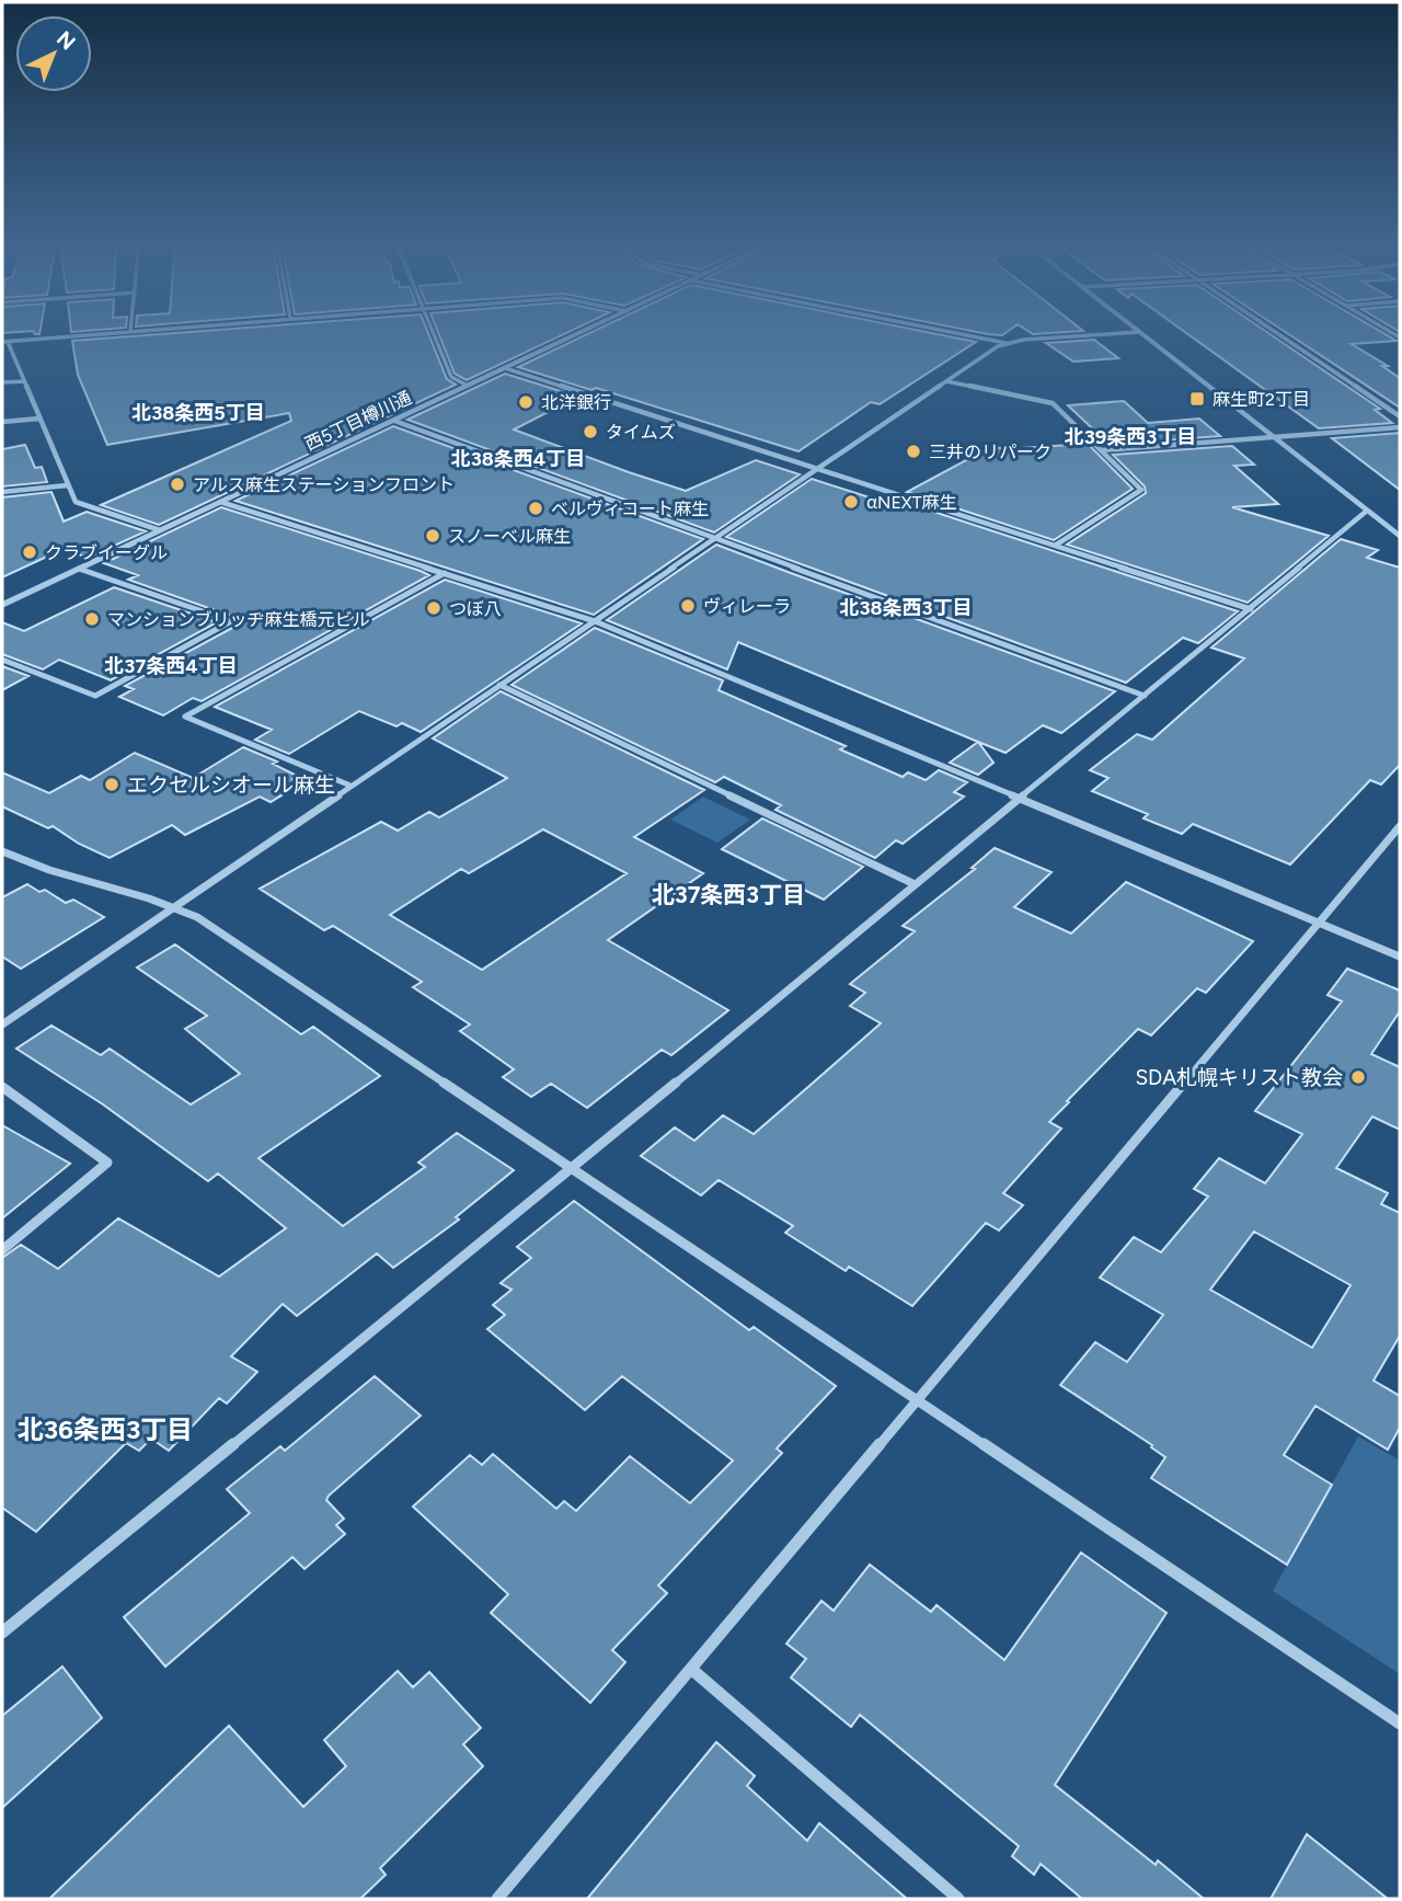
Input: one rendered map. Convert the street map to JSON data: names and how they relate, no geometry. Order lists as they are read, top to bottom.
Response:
{
  "streets": {
    "street": ["西5丁目樽川通"]
  },
  "districts": [
    "北38条西5丁目",
    "北39条西3丁目",
    "北38条西4丁目",
    "北38条西3丁目",
    "北37条西4丁目",
    "北37条西3丁目",
    "北36条西3丁目"
  ],
  "places": {
    "transit": ["麻生町2丁目"],
    "other": [
      "北洋銀行",
      "タイムズ",
      "三井のリパーク",
      "アルス麻生ステーションフロント",
      "αNEXT麻生",
      "ベルヴィコート麻生",
      "スノーベル麻生",
      "クラブイーグル",
      "ヴィレーラ",
      "つぼ八",
      "マンションブリッヂ麻生橋元ビル",
      "エクセルシオール麻生",
      "SDA札幌キリスト教会"
    ]
  },
  "north": "top right"
}
